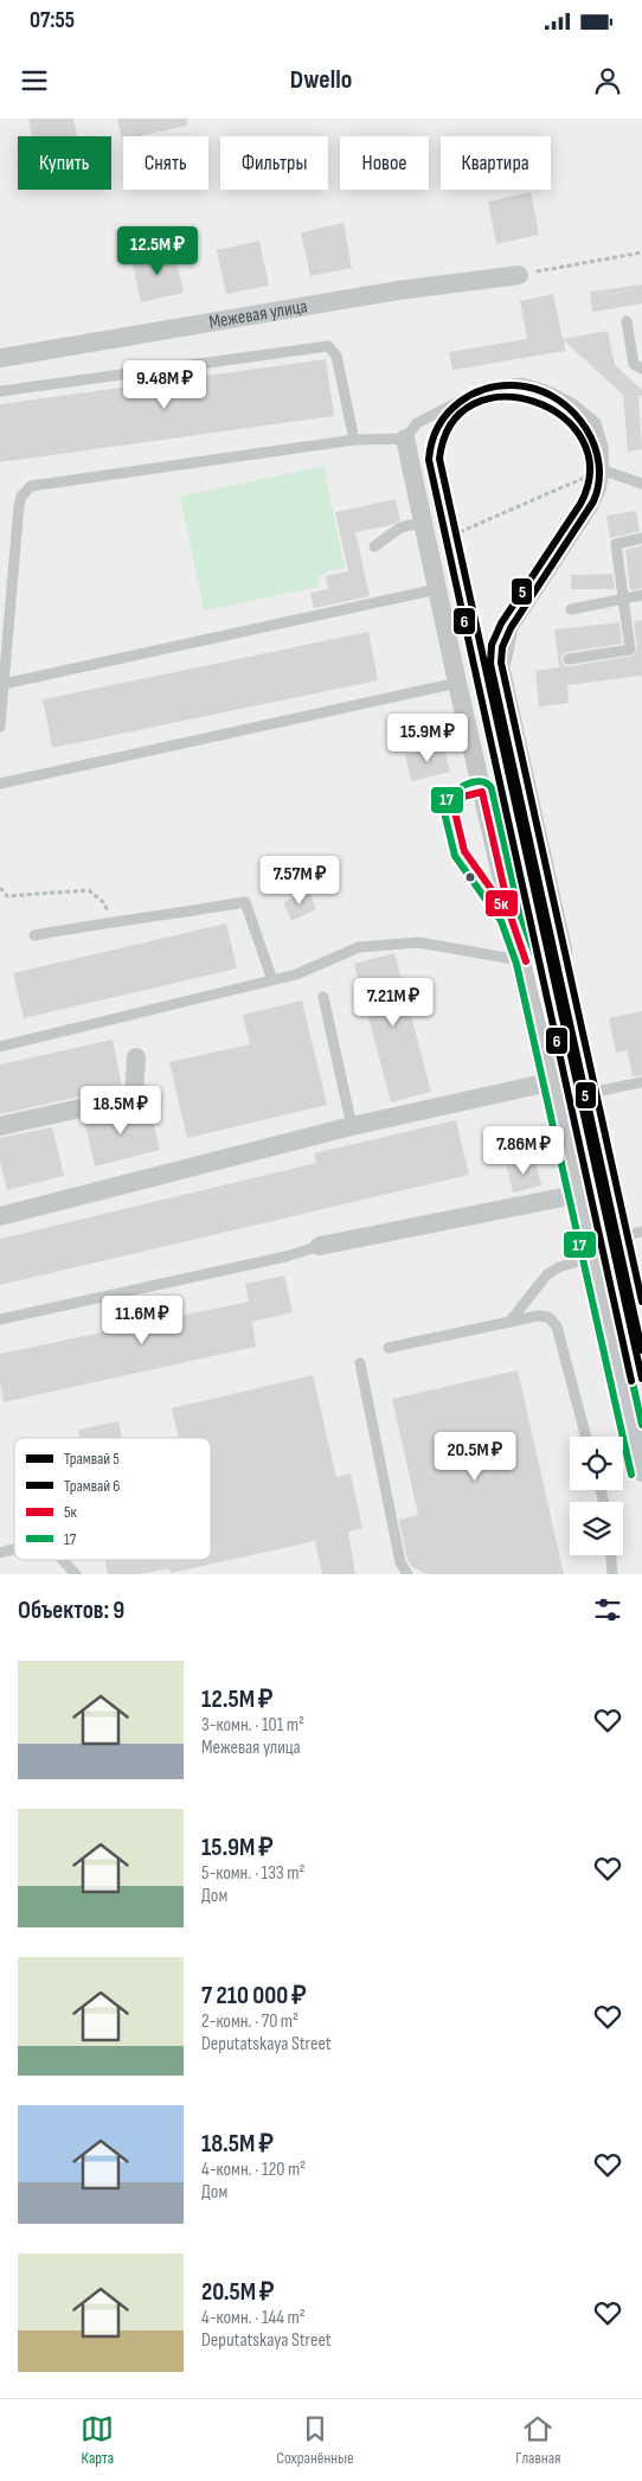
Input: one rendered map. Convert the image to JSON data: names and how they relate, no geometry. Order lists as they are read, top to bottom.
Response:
{
  "streets": {
    "street": ["Межевая улица"]
  },
  "lines": [
    "tram line 6",
    "tram line 5",
    "transit line 17",
    "transit line 5к"
  ],
  "legend": [
    "Трамвай 5",
    "Трамвай 6",
    "5к",
    "17"
  ],
  "page": {
    "status": "07:55",
    "header": "Dwello",
    "chip": [
      "Купить",
      "Снять",
      "Фильтры",
      "Новое",
      "Квартира"
    ],
    "price": [
      "12.5M ₽",
      "9.48M ₽",
      "15.9M ₽",
      "7.57M ₽",
      "7.21M ₽",
      "18.5M ₽",
      "7.86M ₽",
      "11.6M ₽",
      "20.5M ₽"
    ],
    "heading": "Объектов: 9",
    "list": [
      {
        "name": "12.5M ₽",
        "note": "3-комн. · 101 m² · Межевая улица"
      },
      {
        "name": "15.9M ₽",
        "note": "5-комн. · 133 m² · Дом"
      },
      {
        "name": "7 210 000 ₽",
        "note": "2-комн. · 70 m² · Deputatskaya Street"
      },
      {
        "name": "18.5M ₽",
        "note": "4-комн. · 120 m² · Дом"
      },
      {
        "name": "20.5M ₽",
        "note": "4-комн. · 144 m² · Deputatskaya Street"
      }
    ],
    "tabs": ["Карта", "Сохранённые", "Главная"]
  }
}
